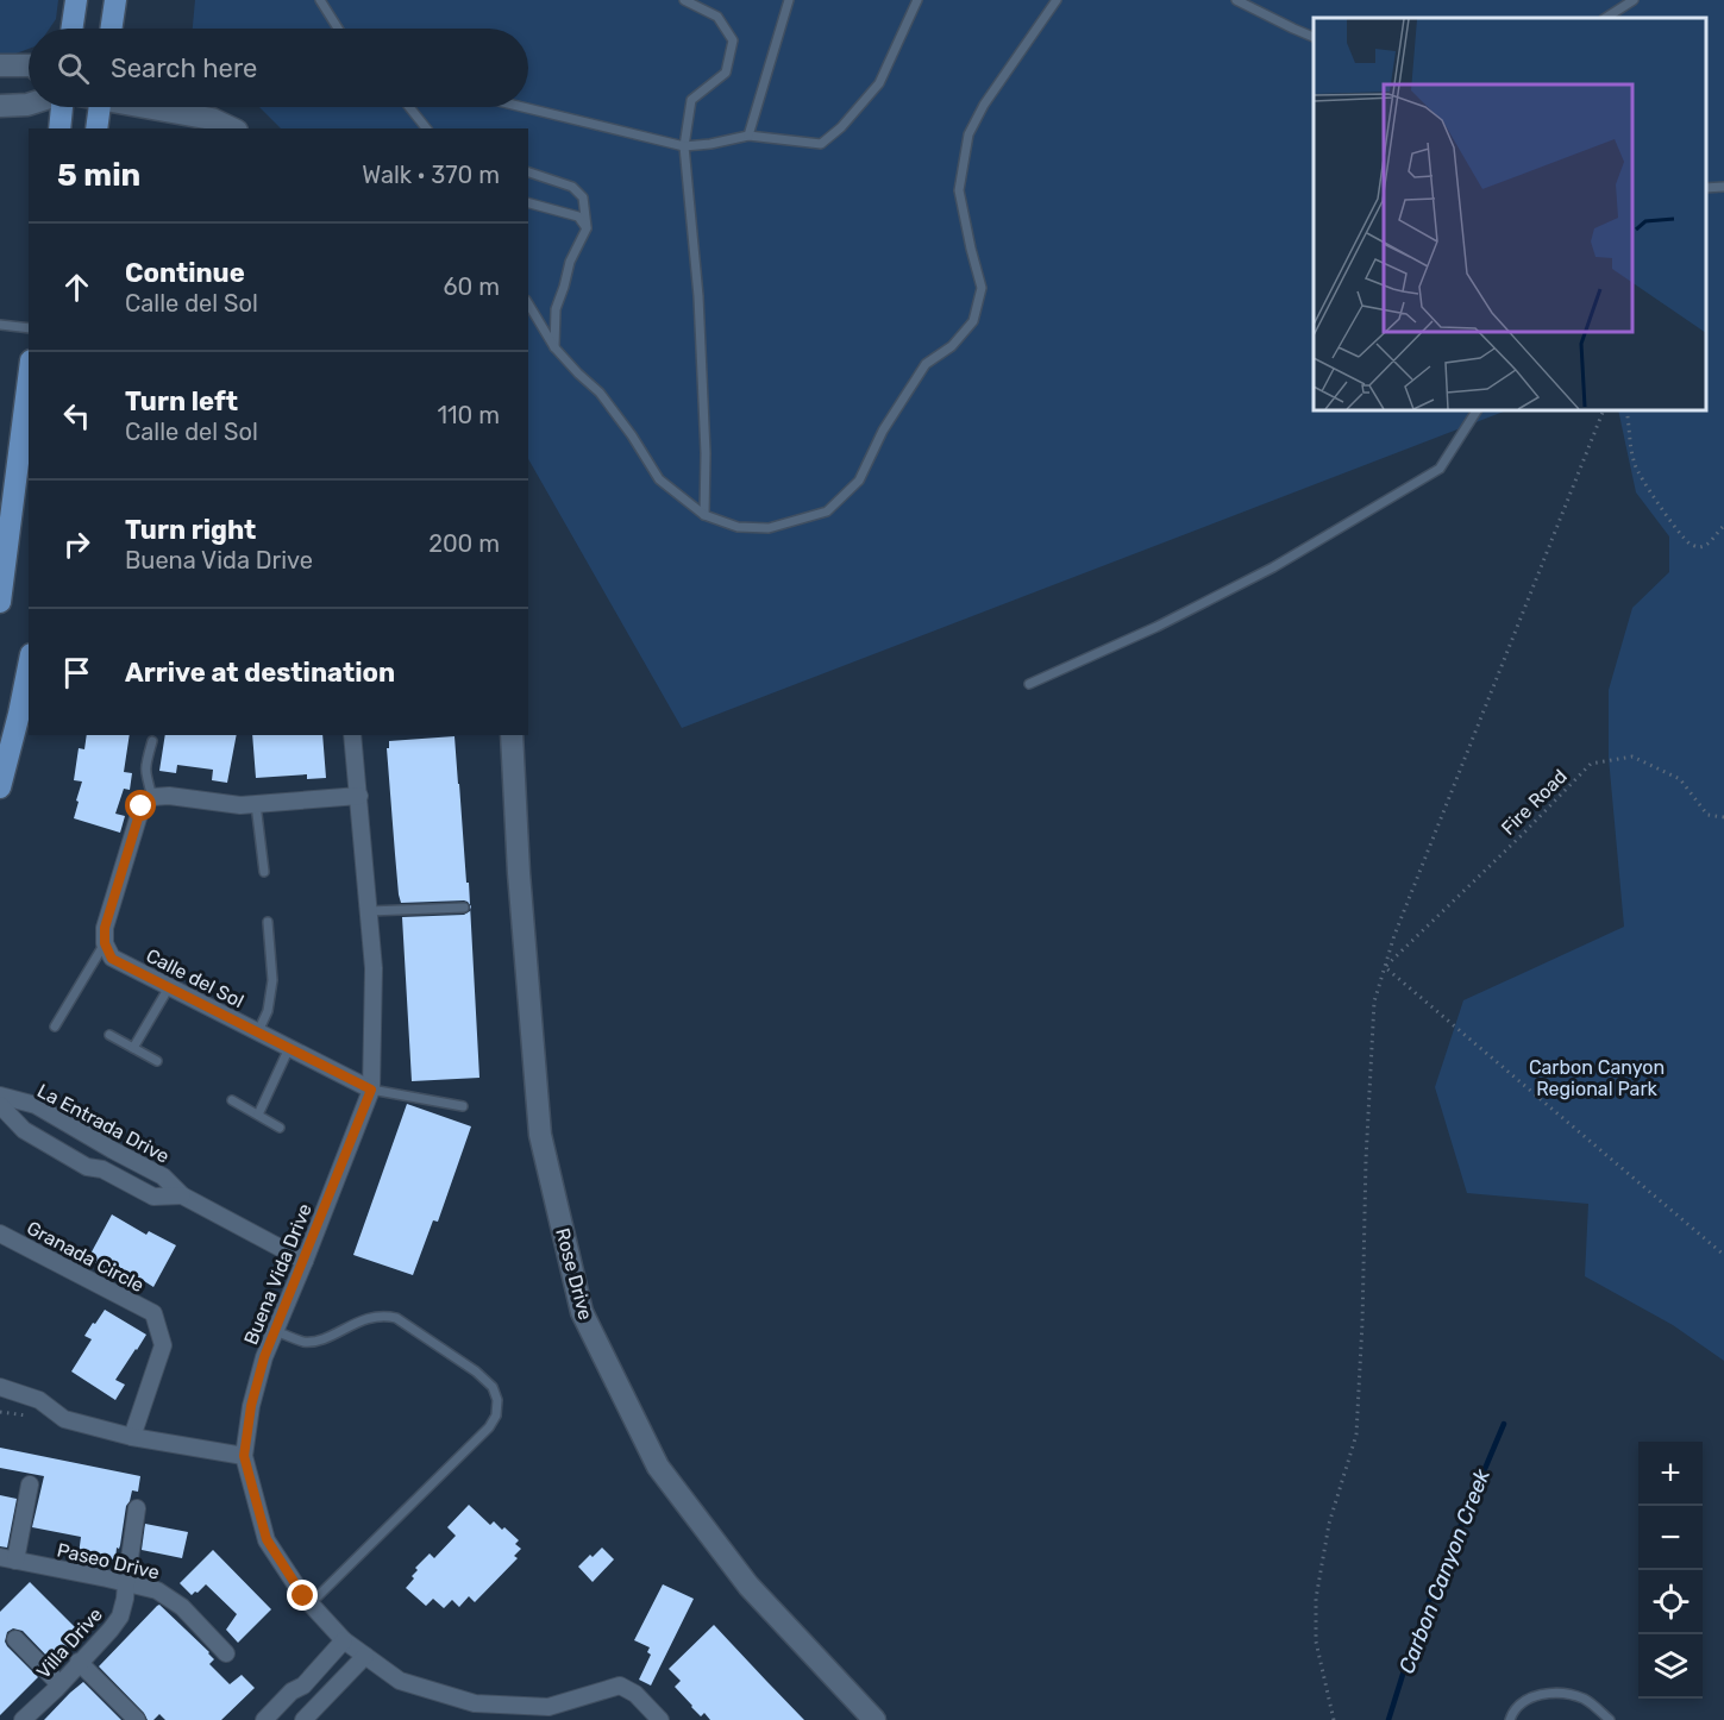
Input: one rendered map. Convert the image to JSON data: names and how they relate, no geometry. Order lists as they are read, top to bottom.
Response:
{
  "streets": {
    "street": [
      "Calle del Sol",
      "La Entrada Drive",
      "Granada Circle",
      "Buena Vida Drive",
      "Rose Drive",
      "Paseo Drive",
      "Villa Drive"
    ],
    "path": ["Fire Road"]
  },
  "crossings": [
    ["Calle del Sol", "Buena Vida Drive"],
    ["La Entrada Drive", "Buena Vida Drive"],
    ["Paseo Drive", "Villa Drive"]
  ],
  "water": ["Carbon Canyon Creek"],
  "parks": ["Carbon Canyon Regional Park"],
  "page": {
    "search": "Search here",
    "heading": ["5 min", "Walk · 370 m"],
    "list": [
      ["Continue", "Calle del Sol", "60 m"],
      ["Turn left", "Calle del Sol", "110 m"],
      ["Turn right", "Buena Vida Drive", "200 m"],
      "Arrive at destination"
    ],
    "map_buttons": ["+", "−"]
  }
}
